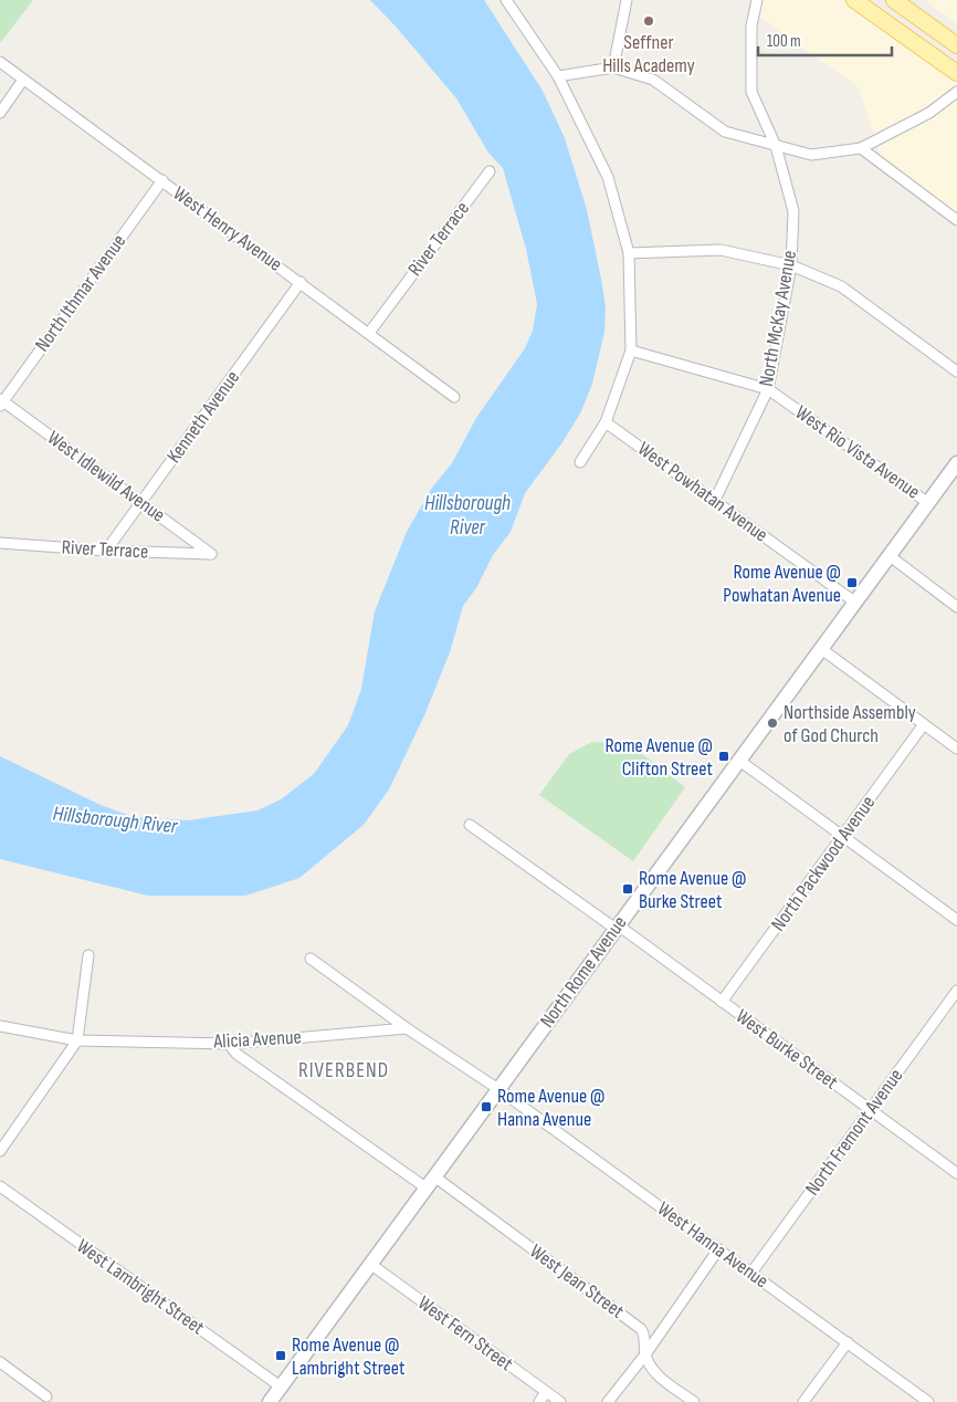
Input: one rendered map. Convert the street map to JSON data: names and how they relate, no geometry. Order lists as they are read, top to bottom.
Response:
{
  "streets": {
    "street": [
      "West Henry Avenue",
      "River Terrace",
      "North Ithmar Avenue",
      "North McKay Avenue",
      "Kenneth Avenue",
      "West Rio Vista Avenue",
      "West Idlewild Avenue",
      "West Powhatan Avenue",
      "North Packwood Avenue",
      "North Rome Avenue",
      "Alicia Avenue",
      "West Burke Street",
      "North Fremont Avenue",
      "West Hanna Avenue",
      "West Jean Street",
      "West Lambright Street",
      "West Fern Street"
    ]
  },
  "crossings": [
    ["West Henry Avenue", "River Terrace"],
    ["West Henry Avenue", "North Ithmar Avenue"],
    ["West Henry Avenue", "Kenneth Avenue"],
    ["River Terrace", "Kenneth Avenue"],
    ["River Terrace", "West Idlewild Avenue"],
    ["North Ithmar Avenue", "West Idlewild Avenue"],
    ["North McKay Avenue", "West Rio Vista Avenue"],
    ["North McKay Avenue", "West Powhatan Avenue"],
    ["Kenneth Avenue", "West Idlewild Avenue"],
    ["West Rio Vista Avenue", "North Rome Avenue"],
    ["West Powhatan Avenue", "North Rome Avenue"],
    ["North Packwood Avenue", "West Burke Street"],
    ["North Rome Avenue", "West Burke Street"],
    ["North Rome Avenue", "West Hanna Avenue"],
    ["North Rome Avenue", "West Jean Street"],
    ["North Rome Avenue", "West Lambright Street"],
    ["North Rome Avenue", "West Fern Street"],
    ["Alicia Avenue", "West Jean Street"],
    ["West Burke Street", "North Fremont Avenue"],
    ["North Fremont Avenue", "West Hanna Avenue"]
  ],
  "districts": ["RIVERBEND"],
  "water": ["Hillsborough River"],
  "places": {
    "other": ["Seffner Hills Academy", "Northside Assembly of God Church"],
    "transit": [
      "Rome Avenue @ Powhatan Avenue",
      "Rome Avenue @ Clifton Street",
      "Rome Avenue @ Burke Street",
      "Rome Avenue @ Hanna Avenue",
      "Rome Avenue @ Lambright Street"
    ]
  },
  "scale_bar": "100 m"
}
